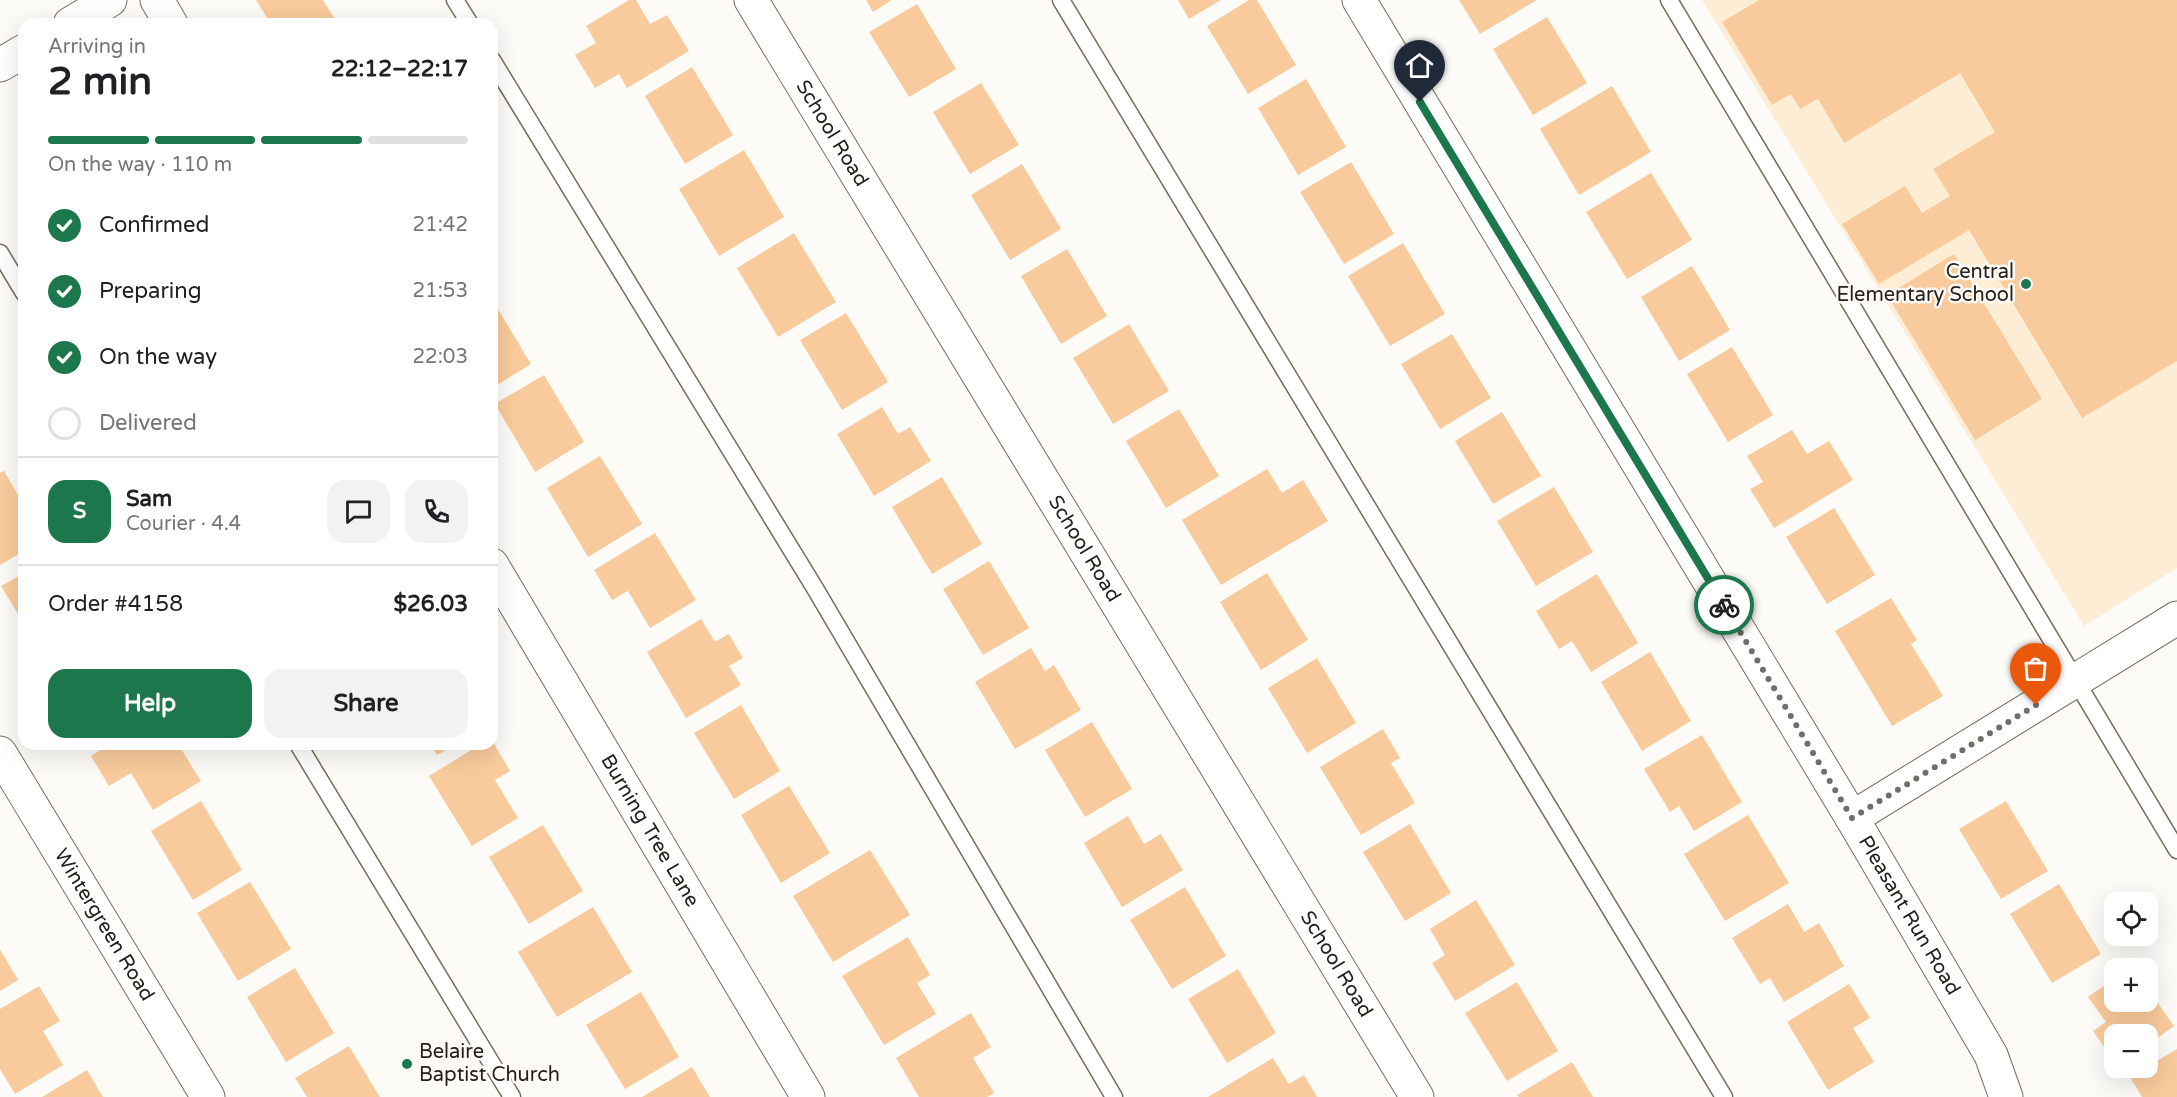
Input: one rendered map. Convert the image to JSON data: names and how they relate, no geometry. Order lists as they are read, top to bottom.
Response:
{
  "streets": {
    "street": [
      "School Road",
      "Burning Tree Lane",
      "Pleasant Run Road",
      "Wintergreen Road"
    ]
  },
  "places": ["Central Elementary School", "Belaire Baptist Church"],
  "page": {
    "heading": ["2 min", "Arriving in", "22:12–22:17"],
    "panel": [
      "Sam",
      "Courier · 4.4",
      "Order #4158",
      "$26.03"
    ],
    "bar": "On the way · 110 m",
    "list": [
      ["Confirmed", "21:42"],
      ["Preparing", "21:53"],
      ["On the way", "22:03"],
      "Delivered"
    ],
    "round": "S",
    "buttons": ["Help", "Share"],
    "map_buttons": ["+", "−"]
  }
}
